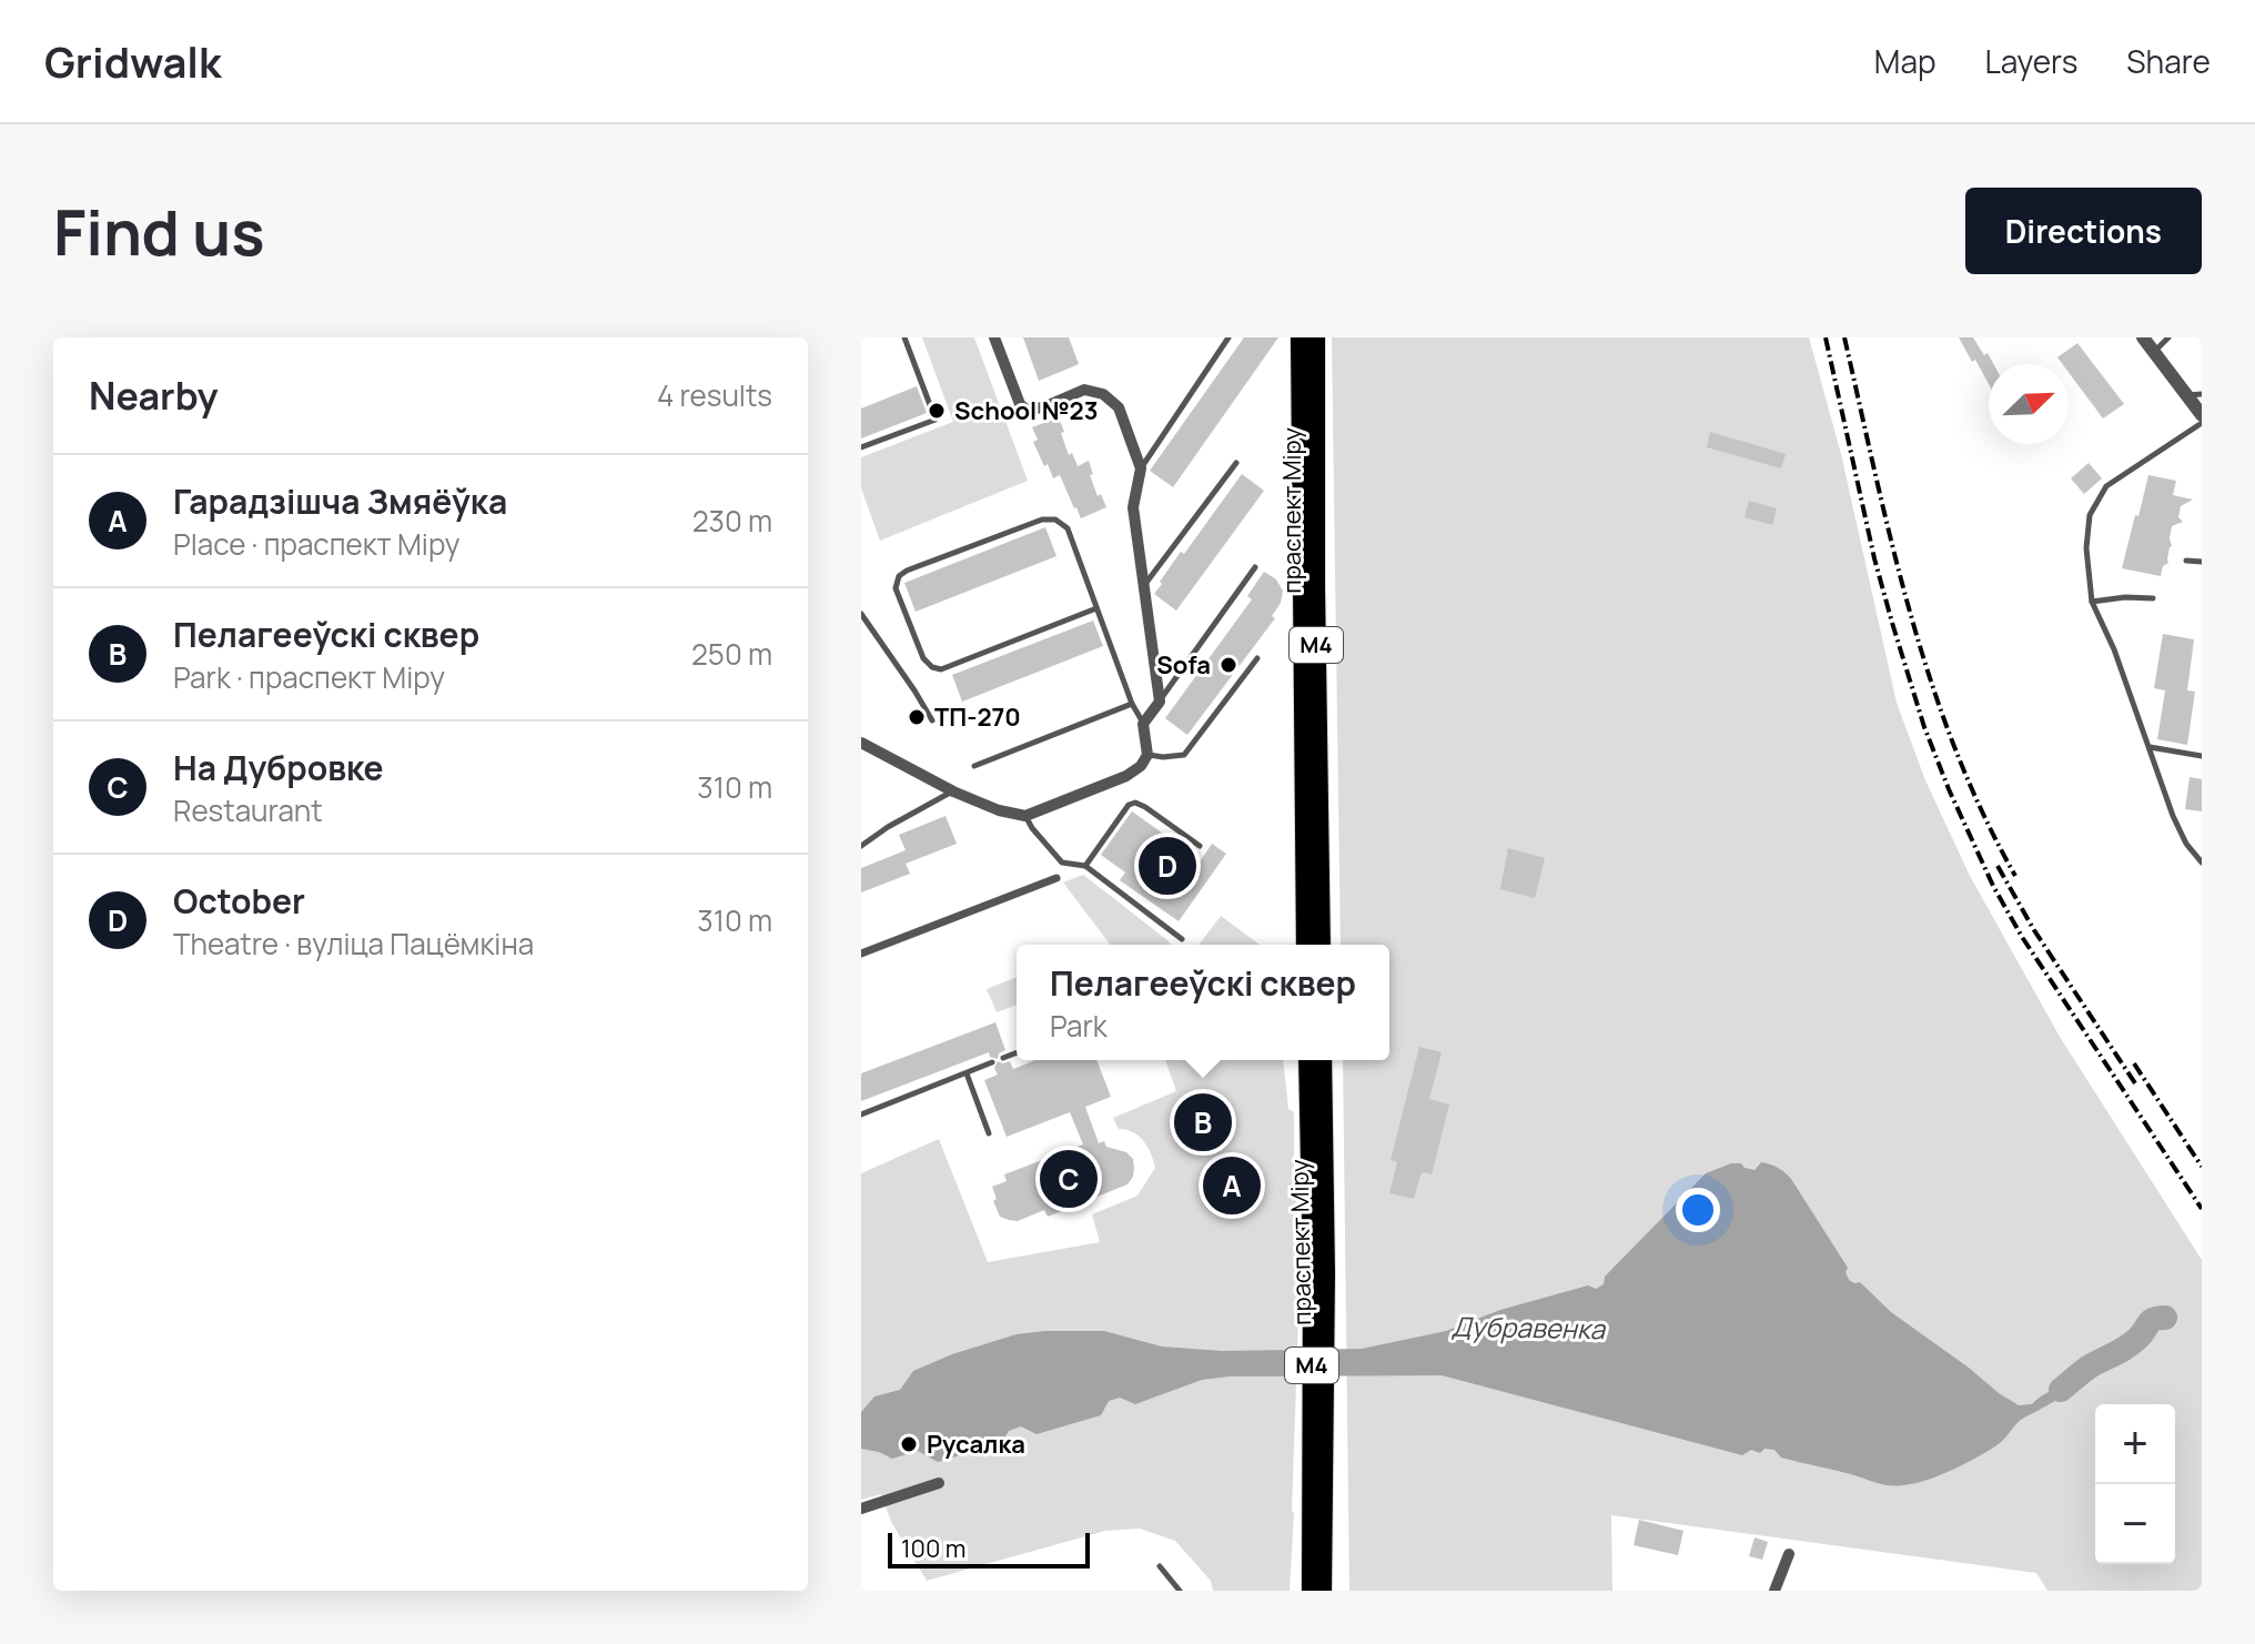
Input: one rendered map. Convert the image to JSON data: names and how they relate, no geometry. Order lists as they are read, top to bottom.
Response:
{
  "streets": {
    "main road": ["праспект Міру", "М4"]
  },
  "water": ["Дубравенка"],
  "places": [
    "School №23",
    "Sofa",
    "ТП-270",
    "Русалка"
  ],
  "scale_bar": "100 m",
  "north": "top right",
  "page": {
    "header": "Gridwalk",
    "nav": ["Map", "Layers", "Share"],
    "buttons": "Directions",
    "title": "Find us",
    "heading": ["Nearby", "4 results"],
    "list": [
      {
        "mark": "A",
        "name": "Гарадзішча Змяёўка",
        "note": "Place · праспект Міру",
        "value": "230 m"
      },
      {
        "mark": "B",
        "name": "Пелагееўскі сквер",
        "note": "Park · праспект Міру",
        "value": "250 m"
      },
      {
        "mark": "C",
        "name": "На Дубровке",
        "note": "Restaurant",
        "value": "310 m"
      },
      {
        "mark": "D",
        "name": "October",
        "note": "Theatre · вуліца Пацёмкіна",
        "value": "310 m"
      }
    ],
    "pins": [
      "D",
      "B",
      "C",
      "A"
    ],
    "popup": ["Пелагееўскі сквер", "Park"],
    "map_buttons": ["+", "−"],
    "scale": "100 m"
  }
}
